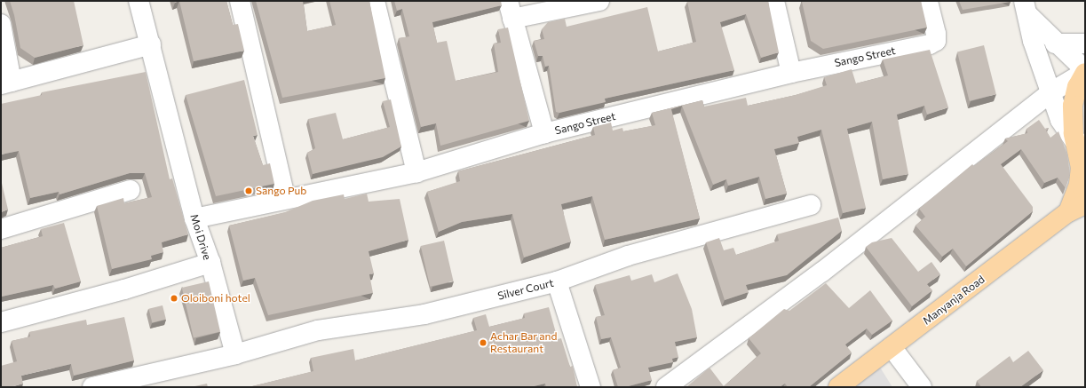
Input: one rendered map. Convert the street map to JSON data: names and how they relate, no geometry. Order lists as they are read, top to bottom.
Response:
{
  "streets": {
    "main road": ["Manyanja Road"],
    "street": ["Sango Street", "Moi Drive", "Silver Court"]
  },
  "crossings": [
    ["Sango Street", "Moi Drive"]
  ],
  "places": ["Sango Pub", "Oloiboni hotel", "Achar Bar and Restaurant"]
}
